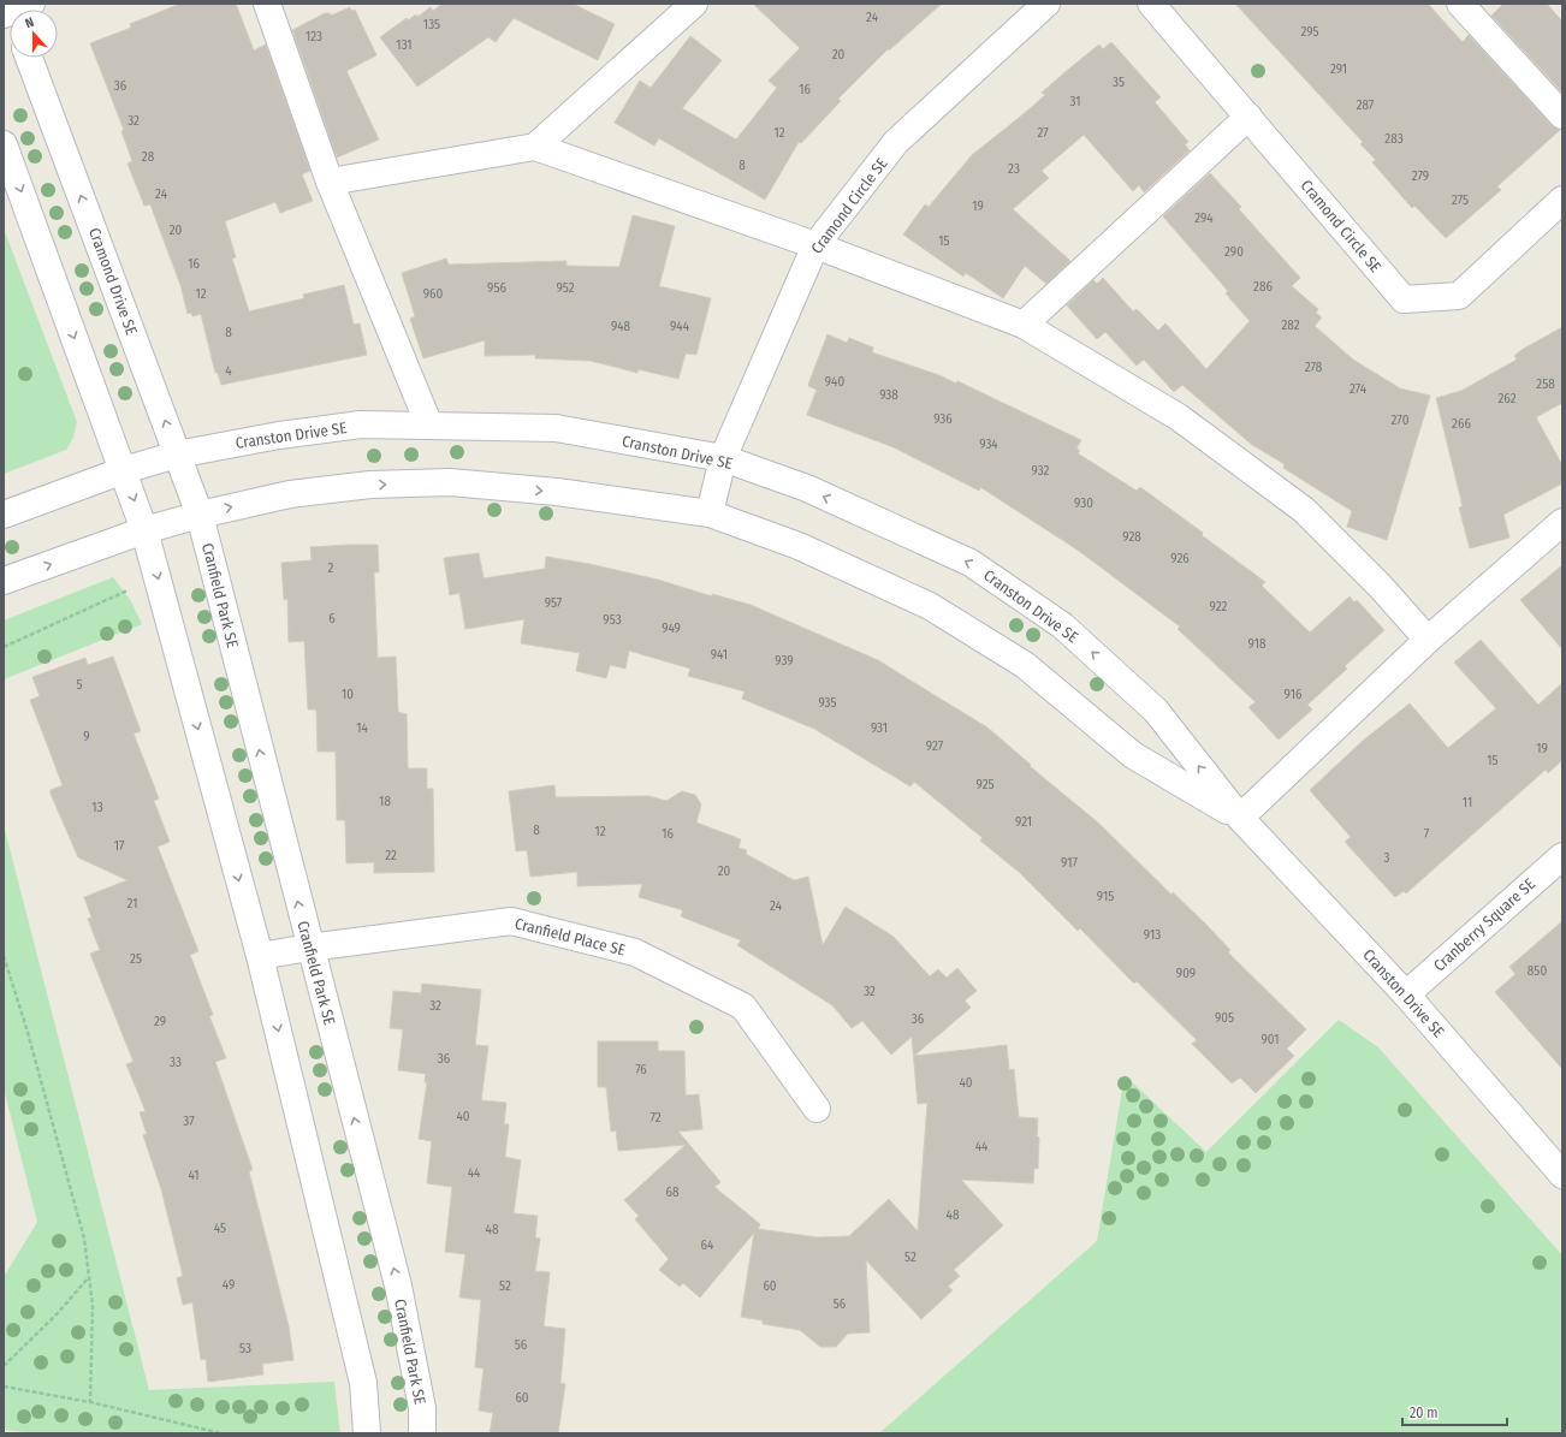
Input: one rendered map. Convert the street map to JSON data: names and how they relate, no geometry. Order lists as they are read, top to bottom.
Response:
{
  "streets": {
    "street": [
      "Cramond Circle SE",
      "Cramond Drive SE",
      "Cranston Drive SE",
      "Cranfield Park SE",
      "Cranberry Square SE",
      "Cranfield Place SE"
    ]
  },
  "crossings": [
    ["Cramond Circle SE", "Cranston Drive SE"],
    ["Cramond Drive SE", "Cranston Drive SE"],
    ["Cramond Drive SE", "Cranfield Park SE"],
    ["Cranston Drive SE", "Cranfield Park SE"],
    ["Cranston Drive SE", "Cranberry Square SE"],
    ["Cranfield Park SE", "Cranfield Place SE"]
  ],
  "house_numbers": [
    "24",
    "135",
    "295",
    "123",
    "131",
    "20",
    "291",
    "35",
    "36",
    "16",
    "31",
    "287",
    "32",
    "12",
    "27",
    "283",
    "28",
    "8",
    "23",
    "279",
    "24",
    "275",
    "19",
    "294",
    "20",
    "15",
    "290",
    "16",
    "286",
    "956",
    "952",
    "12",
    "960",
    "282",
    "948",
    "944",
    "8",
    "278",
    "4",
    "940",
    "258",
    "274",
    "938",
    "262",
    "936",
    "270",
    "266",
    "934",
    "932",
    "930",
    "928",
    "926",
    "2",
    "957",
    "922",
    "6",
    "953",
    "949",
    "918",
    "941",
    "939",
    "5",
    "10",
    "916",
    "935",
    "14",
    "931",
    "9",
    "927",
    "19",
    "15",
    "925",
    "18",
    "11",
    "13",
    "921",
    "8",
    "12",
    "16",
    "7",
    "17",
    "22",
    "3",
    "917",
    "20",
    "915",
    "21",
    "24",
    "913",
    "25",
    "850",
    "909",
    "32",
    "32",
    "905",
    "36",
    "29",
    "901",
    "36",
    "33",
    "76",
    "40",
    "40",
    "72",
    "37",
    "44",
    "44",
    "41",
    "68",
    "48",
    "45",
    "48",
    "64",
    "52",
    "49",
    "52",
    "60",
    "56",
    "56",
    "53",
    "60"
  ],
  "scale_bar": "20 m",
  "north": "top"
}
